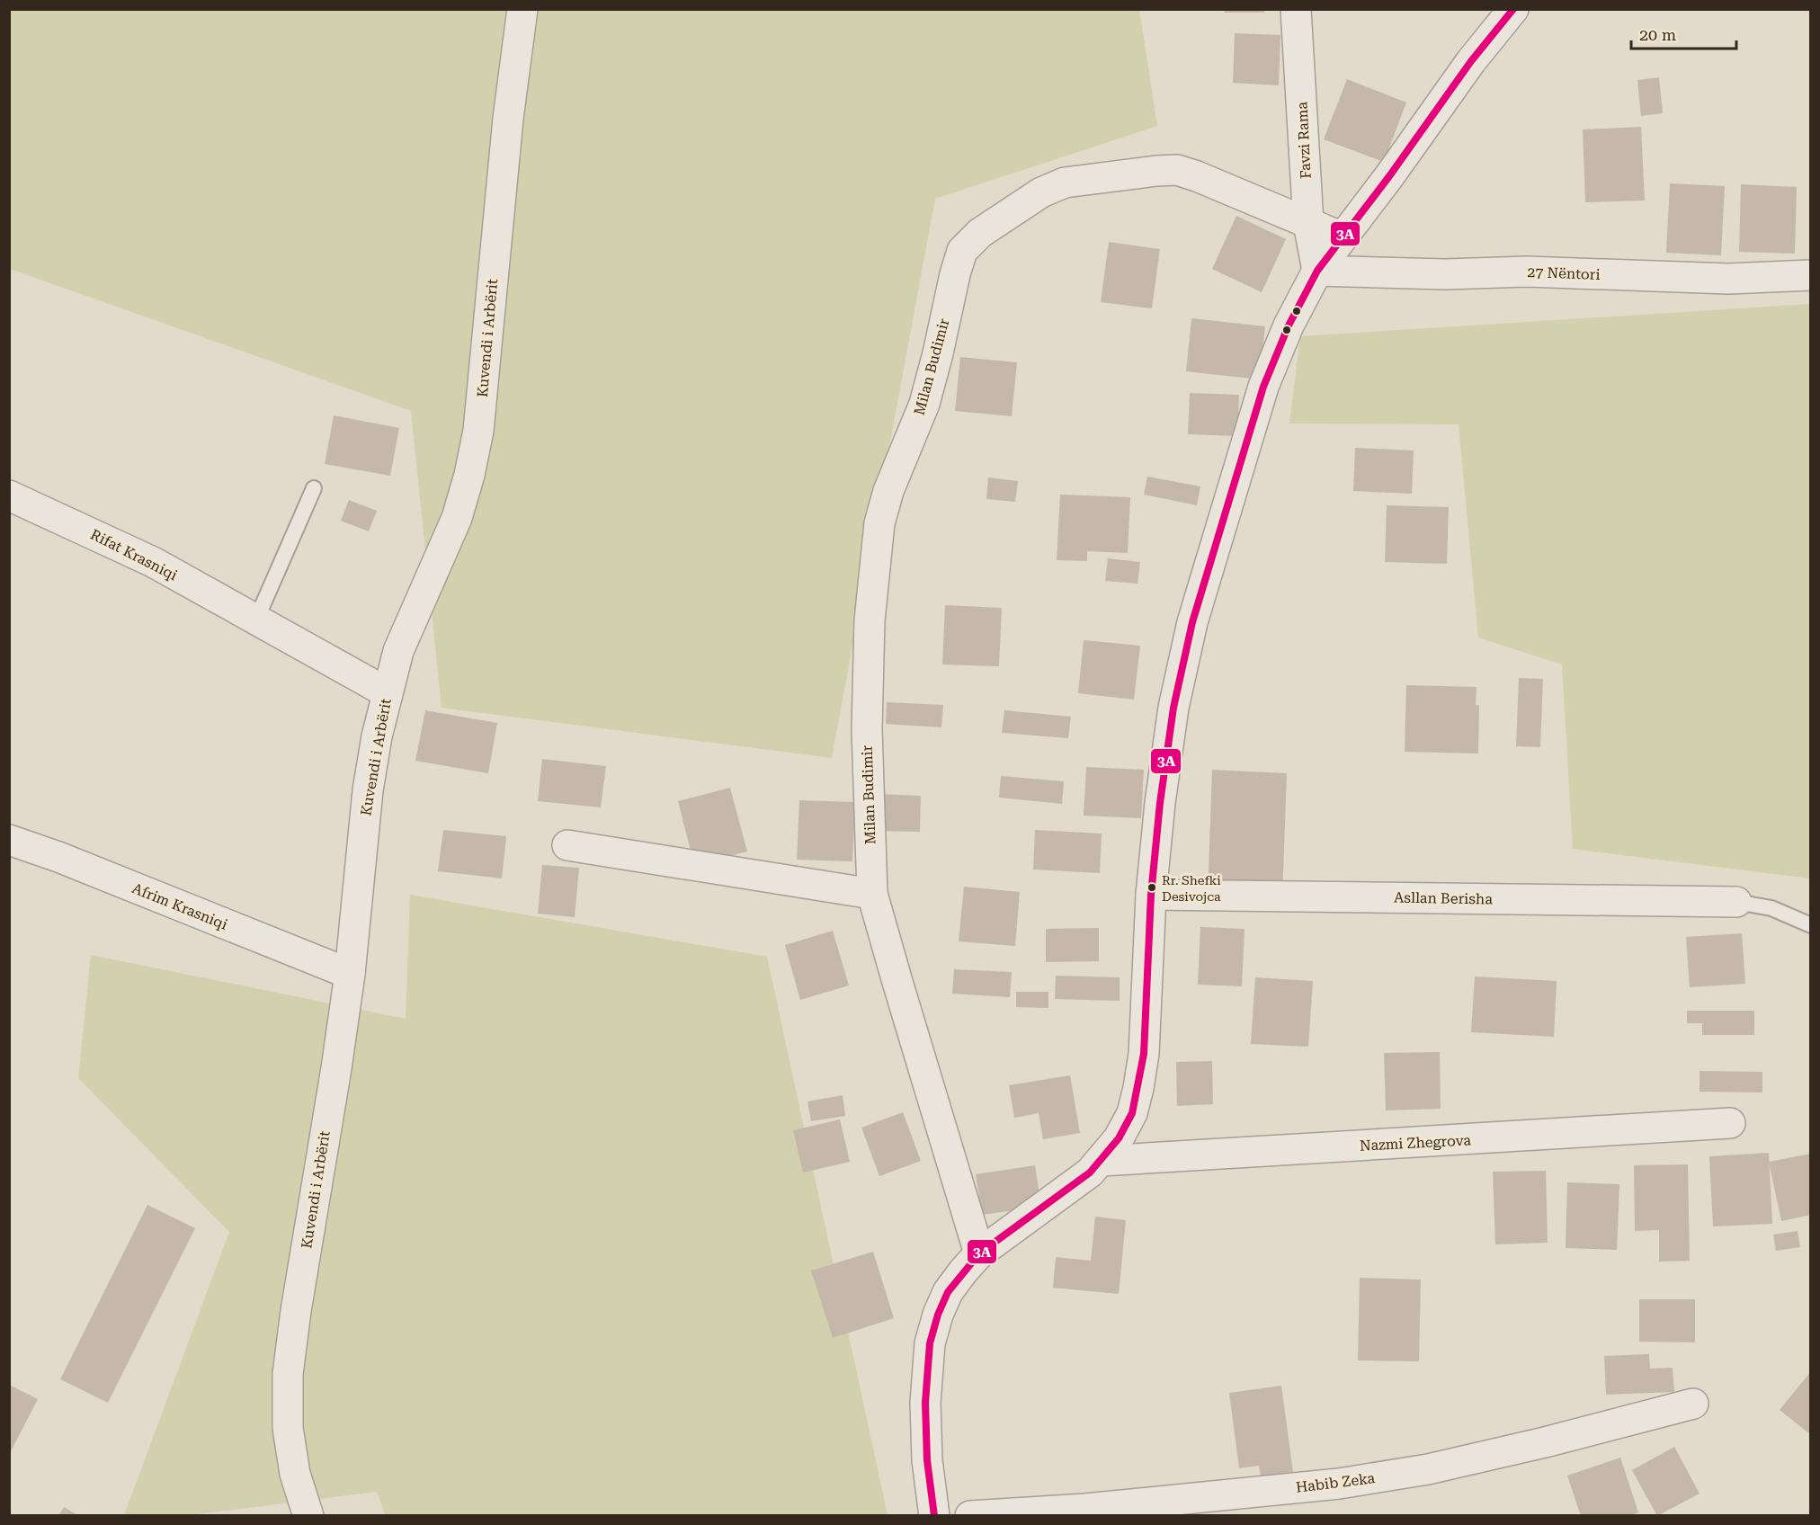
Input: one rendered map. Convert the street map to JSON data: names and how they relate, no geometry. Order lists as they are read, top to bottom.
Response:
{
  "streets": {
    "street": [
      "Favzi Rama",
      "27 Nëntori",
      "Kuvendi i Arbërit",
      "Milan Budimir",
      "Rifat Krasniqi",
      "Asllan Berisha",
      "Afrim Krasniqi",
      "Nazmi Zhegrova",
      "Habib Zeka"
    ]
  },
  "crossings": [
    ["Favzi Rama", "27 Nëntori"],
    ["Favzi Rama", "Milan Budimir"],
    ["Kuvendi i Arbërit", "Rifat Krasniqi"],
    ["Kuvendi i Arbërit", "Afrim Krasniqi"]
  ],
  "places": ["Rr. Shefki Desivojca"],
  "lines": ["transit line 3A"],
  "scale_bar": "20 m"
}
